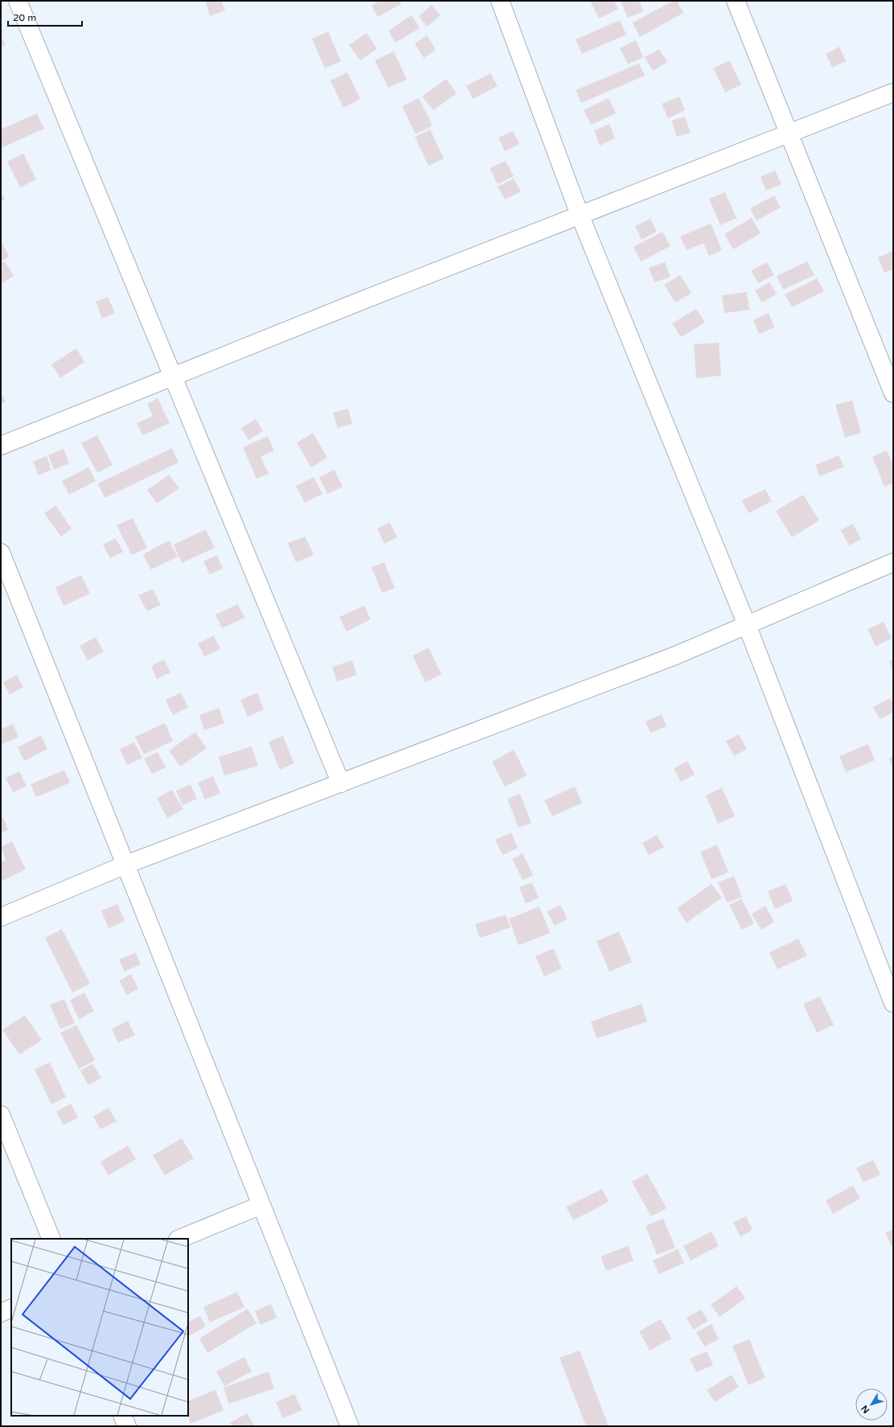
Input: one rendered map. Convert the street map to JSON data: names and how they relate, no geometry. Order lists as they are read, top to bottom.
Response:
{
  "scale_bar": "20 m",
  "north": "bottom left"
}
